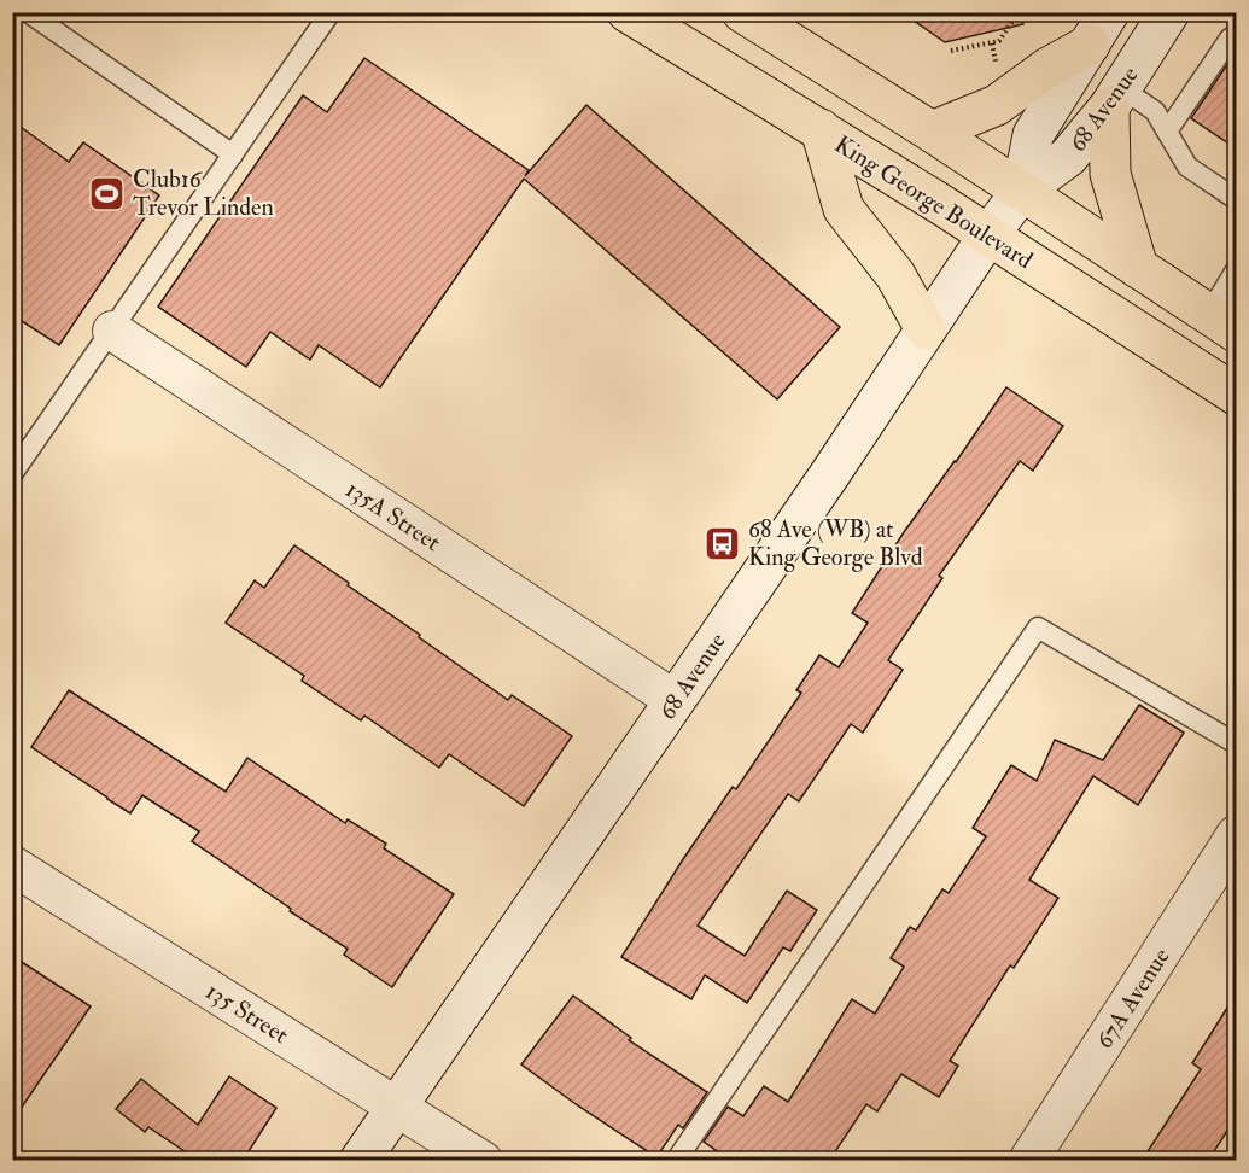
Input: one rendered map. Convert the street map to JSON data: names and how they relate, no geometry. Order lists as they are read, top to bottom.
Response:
{
  "streets": {
    "main road": ["King George Boulevard"],
    "street": [
      "68 Avenue",
      "135A Street",
      "67A Avenue",
      "135 Street"
    ]
  },
  "crossings": [
    ["68 Avenue", "King George Boulevard"],
    ["68 Avenue", "135A Street"],
    ["68 Avenue", "135 Street"]
  ],
  "places": {
    "sports": ["Club16 Trevor Linden"],
    "bus stop": ["68 Ave (WB) at King George Blvd"]
  }
}
